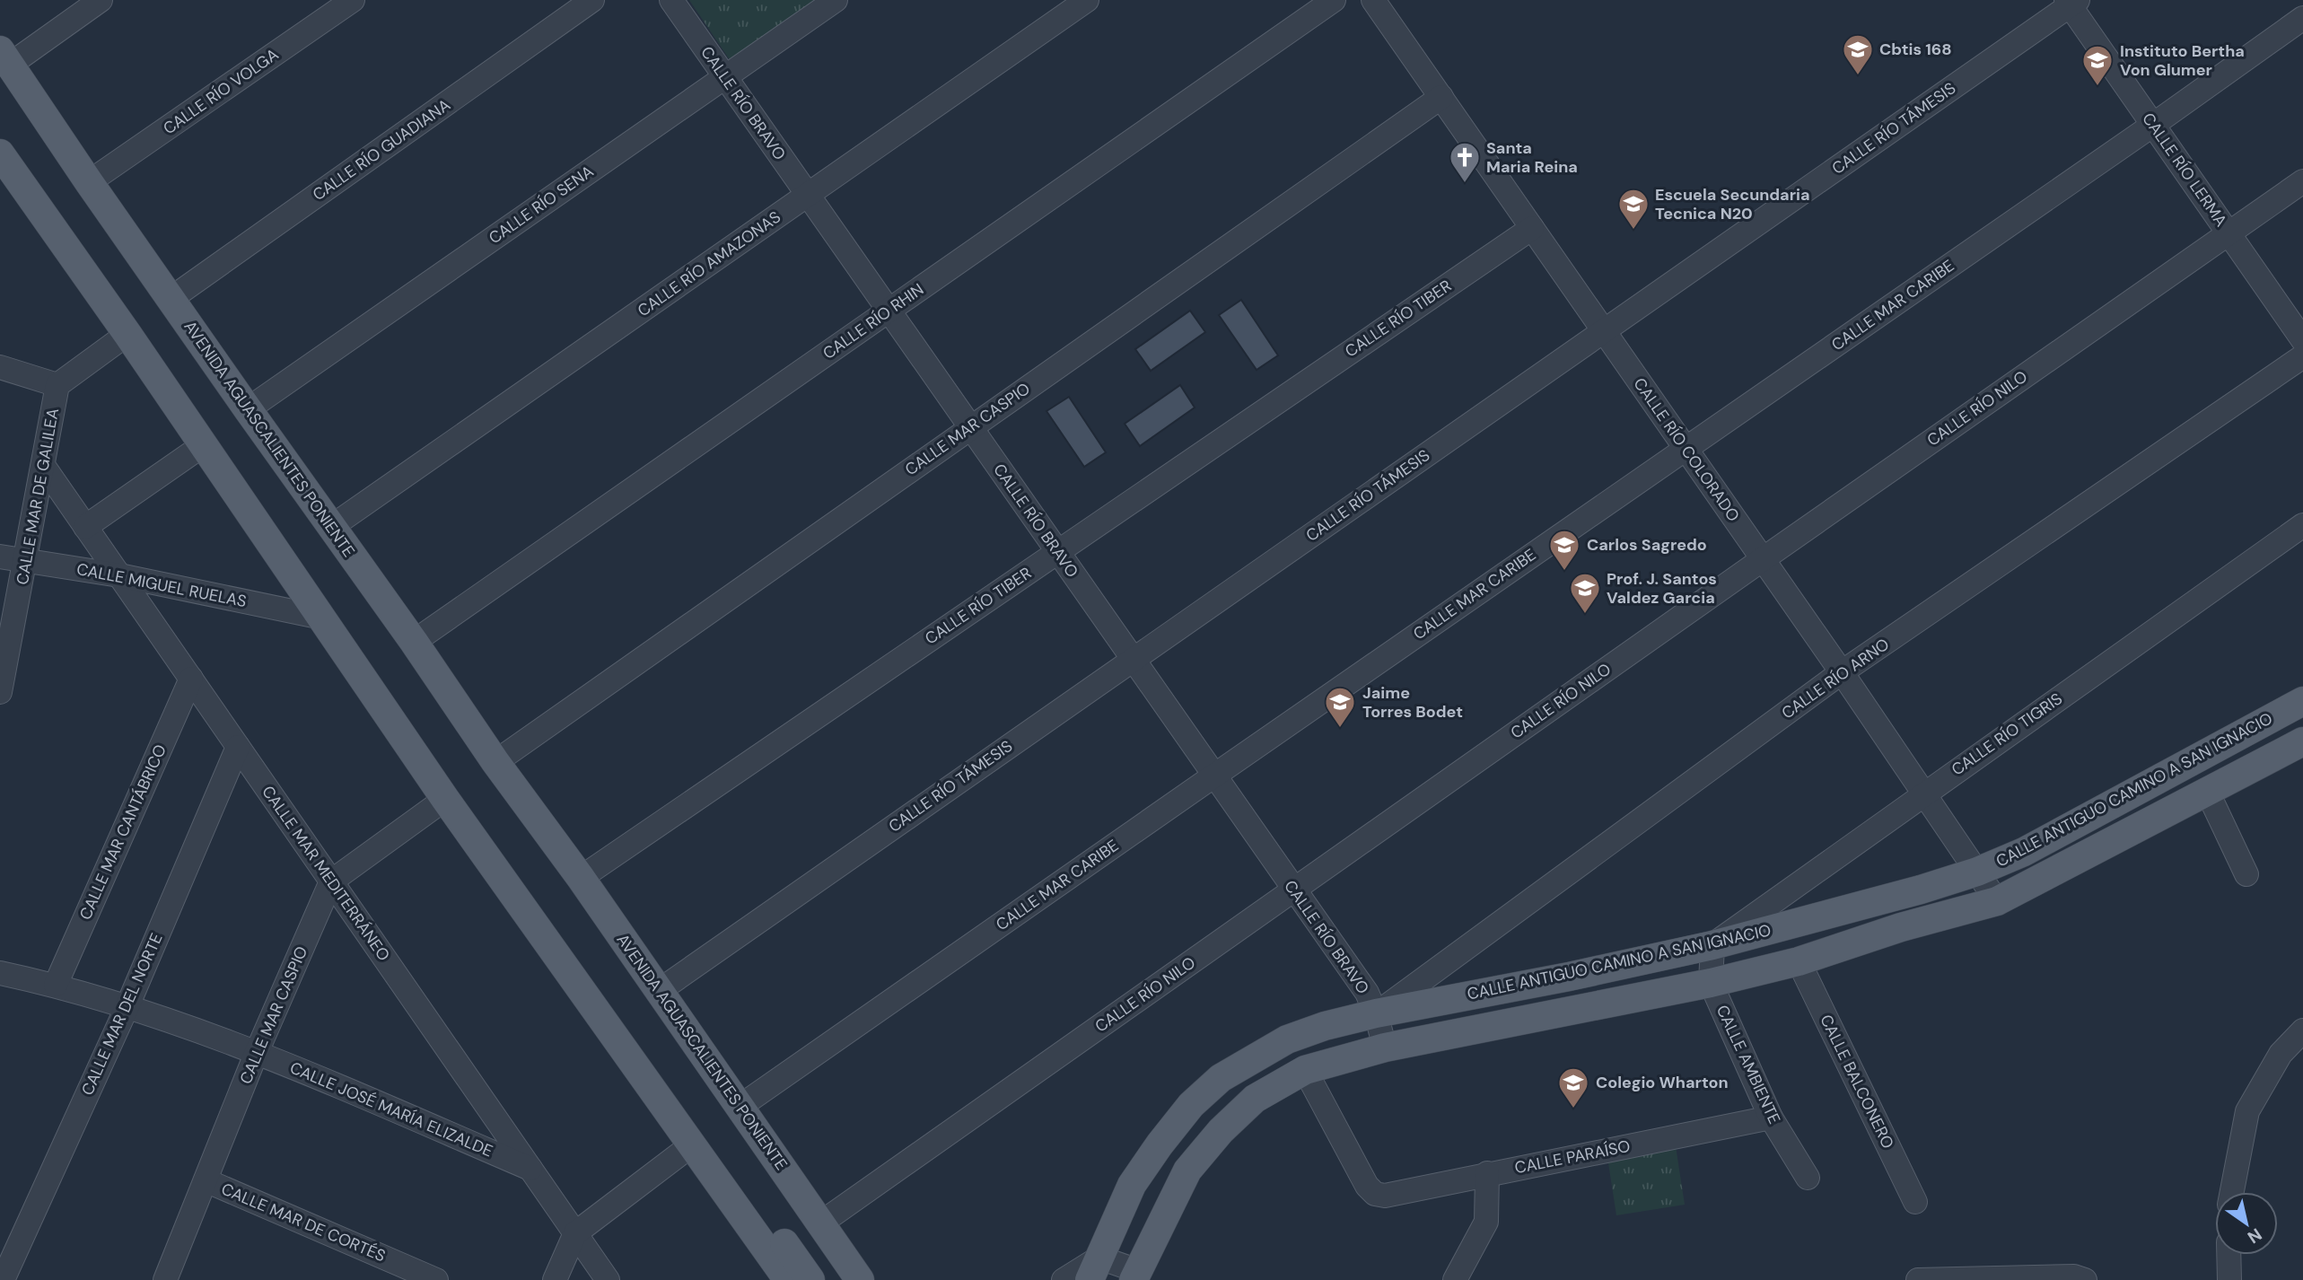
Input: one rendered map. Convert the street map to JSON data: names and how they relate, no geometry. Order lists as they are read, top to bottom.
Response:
{
  "streets": {
    "main road": ["AVENIDA AGUASCALIENTES PONIENTE", "CALLE ANTIGUO CAMINO A SAN IGNACIO"],
    "street": [
      "CALLE RÍO VOLGA",
      "CALLE RÍO BRAVO",
      "CALLE RÍO TÁMESIS",
      "CALLE RÍO GUADIANA",
      "CALLE RÍO LERMA",
      "CALLE RÍO SENA",
      "CALLE RÍO AMAZONAS",
      "CALLE MAR CARIBE",
      "CALLE RÍO TIBER",
      "CALLE RÍO RHIN",
      "CALLE RÍO NILO",
      "CALLE MAR CASPIO",
      "CALLE RÍO COLORADO",
      "CALLE MAR DE GALILEA",
      "CALLE MIGUEL RUELAS",
      "CALLE RÍO ARNO",
      "CALLE RÍO TIGRIS",
      "CALLE MAR CANTÁBRICO",
      "CALLE MAR MEDITERRÁNEO",
      "CALLE MAR DEL NORTE",
      "CALLE AMBIENTE",
      "CALLE BALCONERO",
      "CALLE JOSÉ MARÍA ELIZALDE",
      "CALLE PARAÍSO",
      "CALLE MAR DE CORTÉS"
    ]
  },
  "crossings": [
    ["CALLE RÍO VOLGA", "AVENIDA AGUASCALIENTES PONIENTE"],
    ["CALLE RÍO BRAVO", "CALLE RÍO TÁMESIS"],
    ["CALLE RÍO BRAVO", "CALLE RÍO SENA"],
    ["CALLE RÍO BRAVO", "CALLE RÍO AMAZONAS"],
    ["CALLE RÍO BRAVO", "CALLE MAR CARIBE"],
    ["CALLE RÍO BRAVO", "CALLE RÍO TIBER"],
    ["CALLE RÍO BRAVO", "CALLE RÍO RHIN"],
    ["CALLE RÍO BRAVO", "CALLE RÍO NILO"],
    ["CALLE RÍO BRAVO", "CALLE MAR CASPIO"],
    ["CALLE RÍO BRAVO", "CALLE RÍO ARNO"],
    ["CALLE RÍO BRAVO", "CALLE ANTIGUO CAMINO A SAN IGNACIO"],
    ["CALLE RÍO TÁMESIS", "CALLE RÍO LERMA"],
    ["CALLE RÍO TÁMESIS", "AVENIDA AGUASCALIENTES PONIENTE"],
    ["CALLE RÍO TÁMESIS", "CALLE RÍO COLORADO"],
    ["CALLE RÍO GUADIANA", "AVENIDA AGUASCALIENTES PONIENTE"],
    ["CALLE RÍO LERMA", "CALLE MAR CARIBE"],
    ["CALLE RÍO LERMA", "CALLE RÍO NILO"],
    ["CALLE RÍO SENA", "AVENIDA AGUASCALIENTES PONIENTE"],
    ["CALLE RÍO AMAZONAS", "AVENIDA AGUASCALIENTES PONIENTE"],
    ["CALLE MAR CARIBE", "AVENIDA AGUASCALIENTES PONIENTE"],
    ["CALLE MAR CARIBE", "CALLE RÍO COLORADO"],
    ["CALLE RÍO TIBER", "AVENIDA AGUASCALIENTES PONIENTE"],
    ["CALLE RÍO TIBER", "CALLE RÍO COLORADO"],
    ["CALLE RÍO RHIN", "AVENIDA AGUASCALIENTES PONIENTE"],
    ["CALLE RÍO NILO", "AVENIDA AGUASCALIENTES PONIENTE"],
    ["CALLE RÍO NILO", "CALLE RÍO COLORADO"],
    ["CALLE MAR CASPIO", "AVENIDA AGUASCALIENTES PONIENTE"],
    ["CALLE MAR CASPIO", "CALLE RÍO COLORADO"],
    ["CALLE MAR CASPIO", "CALLE MAR MEDITERRÁNEO"],
    ["CALLE MAR CASPIO", "CALLE JOSÉ MARÍA ELIZALDE"],
    ["CALLE MAR CASPIO", "CALLE MAR DE CORTÉS"],
    ["CALLE RÍO COLORADO", "CALLE RÍO ARNO"],
    ["CALLE RÍO COLORADO", "CALLE RÍO TIGRIS"],
    ["CALLE RÍO COLORADO", "CALLE ANTIGUO CAMINO A SAN IGNACIO"],
    ["CALLE MAR DE GALILEA", "CALLE MIGUEL RUELAS"],
    ["CALLE MAR DE GALILEA", "CALLE MAR MEDITERRÁNEO"],
    ["CALLE MIGUEL RUELAS", "CALLE MAR MEDITERRÁNEO"],
    ["CALLE RÍO ARNO", "CALLE ANTIGUO CAMINO A SAN IGNACIO"],
    ["CALLE RÍO TIGRIS", "CALLE ANTIGUO CAMINO A SAN IGNACIO"],
    ["CALLE RÍO TIGRIS", "CALLE AMBIENTE"],
    ["CALLE ANTIGUO CAMINO A SAN IGNACIO", "CALLE AMBIENTE"],
    ["CALLE ANTIGUO CAMINO A SAN IGNACIO", "CALLE BALCONERO"],
    ["CALLE ANTIGUO CAMINO A SAN IGNACIO", "CALLE PARAÍSO"],
    ["CALLE MAR CANTÁBRICO", "CALLE MAR MEDITERRÁNEO"],
    ["CALLE MAR CANTÁBRICO", "CALLE JOSÉ MARÍA ELIZALDE"],
    ["CALLE MAR MEDITERRÁNEO", "CALLE MAR DEL NORTE"],
    ["CALLE MAR MEDITERRÁNEO", "CALLE JOSÉ MARÍA ELIZALDE"],
    ["CALLE MAR DEL NORTE", "CALLE JOSÉ MARÍA ELIZALDE"],
    ["CALLE AMBIENTE", "CALLE PARAÍSO"]
  ],
  "places": {
    "school or university": [
      "Cbtis 168",
      "Instituto Bertha Von Glumer",
      "Escuela Secundaria Tecnica N20",
      "Carlos Sagredo",
      "Prof. J. Santos Valdez Garcia",
      "Jaime Torres Bodet",
      "Colegio Wharton"
    ],
    "church": ["Santa Maria Reina"]
  },
  "north": "bottom right"
}
